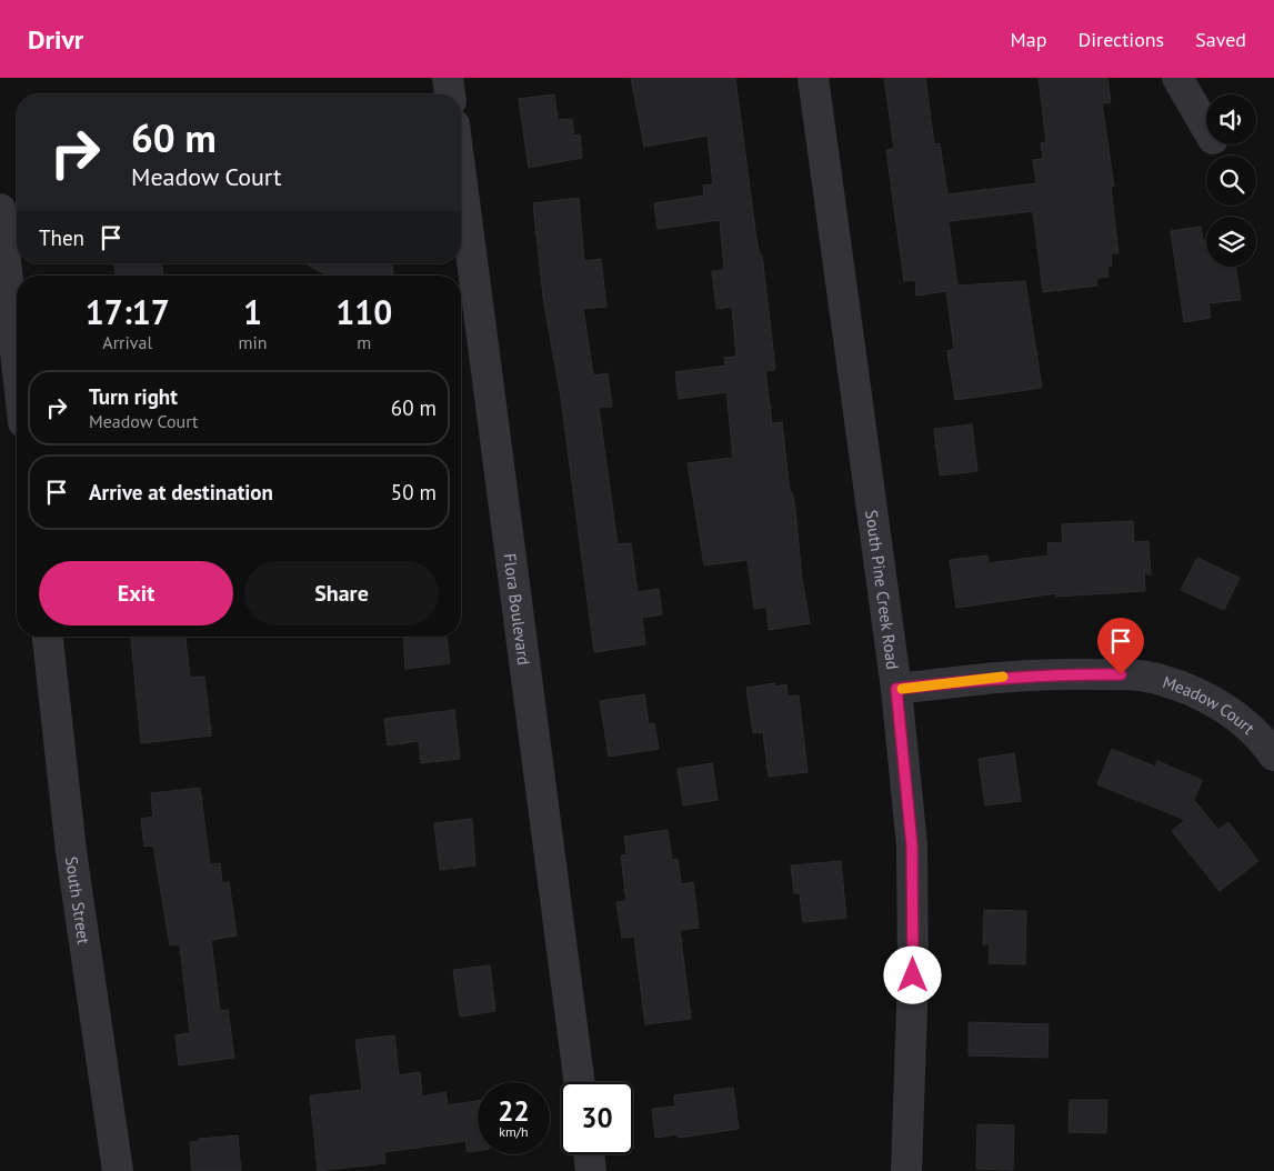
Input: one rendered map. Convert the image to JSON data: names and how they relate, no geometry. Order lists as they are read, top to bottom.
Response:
{
  "streets": {
    "street": [
      "South Pine Creek Road",
      "Flora Boulevard",
      "Meadow Court",
      "South Street"
    ]
  },
  "crossings": [
    ["South Pine Creek Road", "Meadow Court"]
  ],
  "page": {
    "header": "Drivr",
    "nav": ["Map", "Directions", "Saved"],
    "turn": ["60 m", "Meadow Court"],
    "then": "Then",
    "eta": [
      "17:17",
      "Arrival",
      "1",
      "min",
      "110",
      "m"
    ],
    "list": [
      {
        "name": "Turn right",
        "note": "Meadow Court",
        "value": "60 m"
      },
      {
        "name": "Arrive at destination",
        "value": "50 m"
      }
    ],
    "buttons": ["Exit", "Share"],
    "speed": "22 km/h",
    "limit": "30"
  }
}
